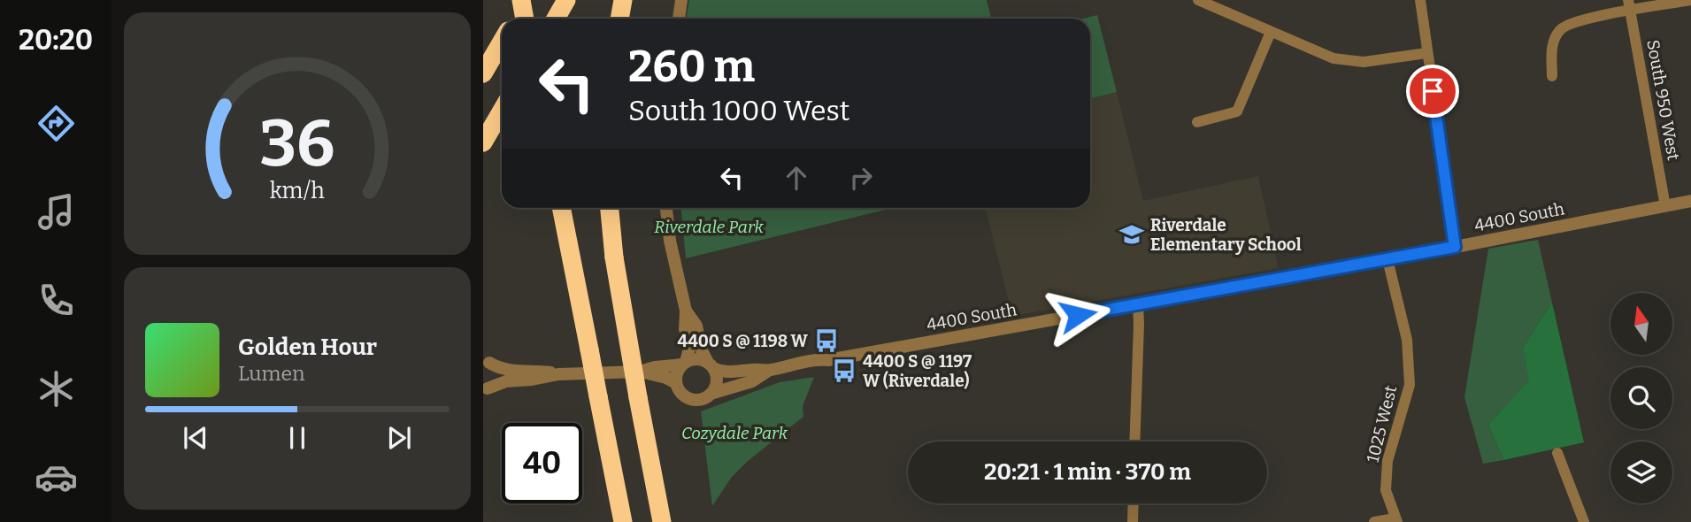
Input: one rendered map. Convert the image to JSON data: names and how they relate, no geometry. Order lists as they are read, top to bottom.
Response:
{
  "streets": {
    "street": ["South 950 West", "4400 South", "1025 West"]
  },
  "crossings": [
    ["South 950 West", "4400 South"],
    ["4400 South", "1025 West"]
  ],
  "parks": ["Riverdale Park", "Cozydale Park"],
  "places": {
    "school or university": ["Riverdale Elementary School"],
    "bus stop": ["4400 S @ 1198 W", "4400 S @ 1197 W (Riverdale)"]
  },
  "north": "top",
  "page": {
    "tabs": "20:20",
    "turn": ["260 m", "South 1000 West"],
    "song": ["Golden Hour", "Lumen"],
    "limit": "40",
    "trip": "20:21 · 1 min · 370 m",
    "gauge": ["36", "km/h"]
  }
}
